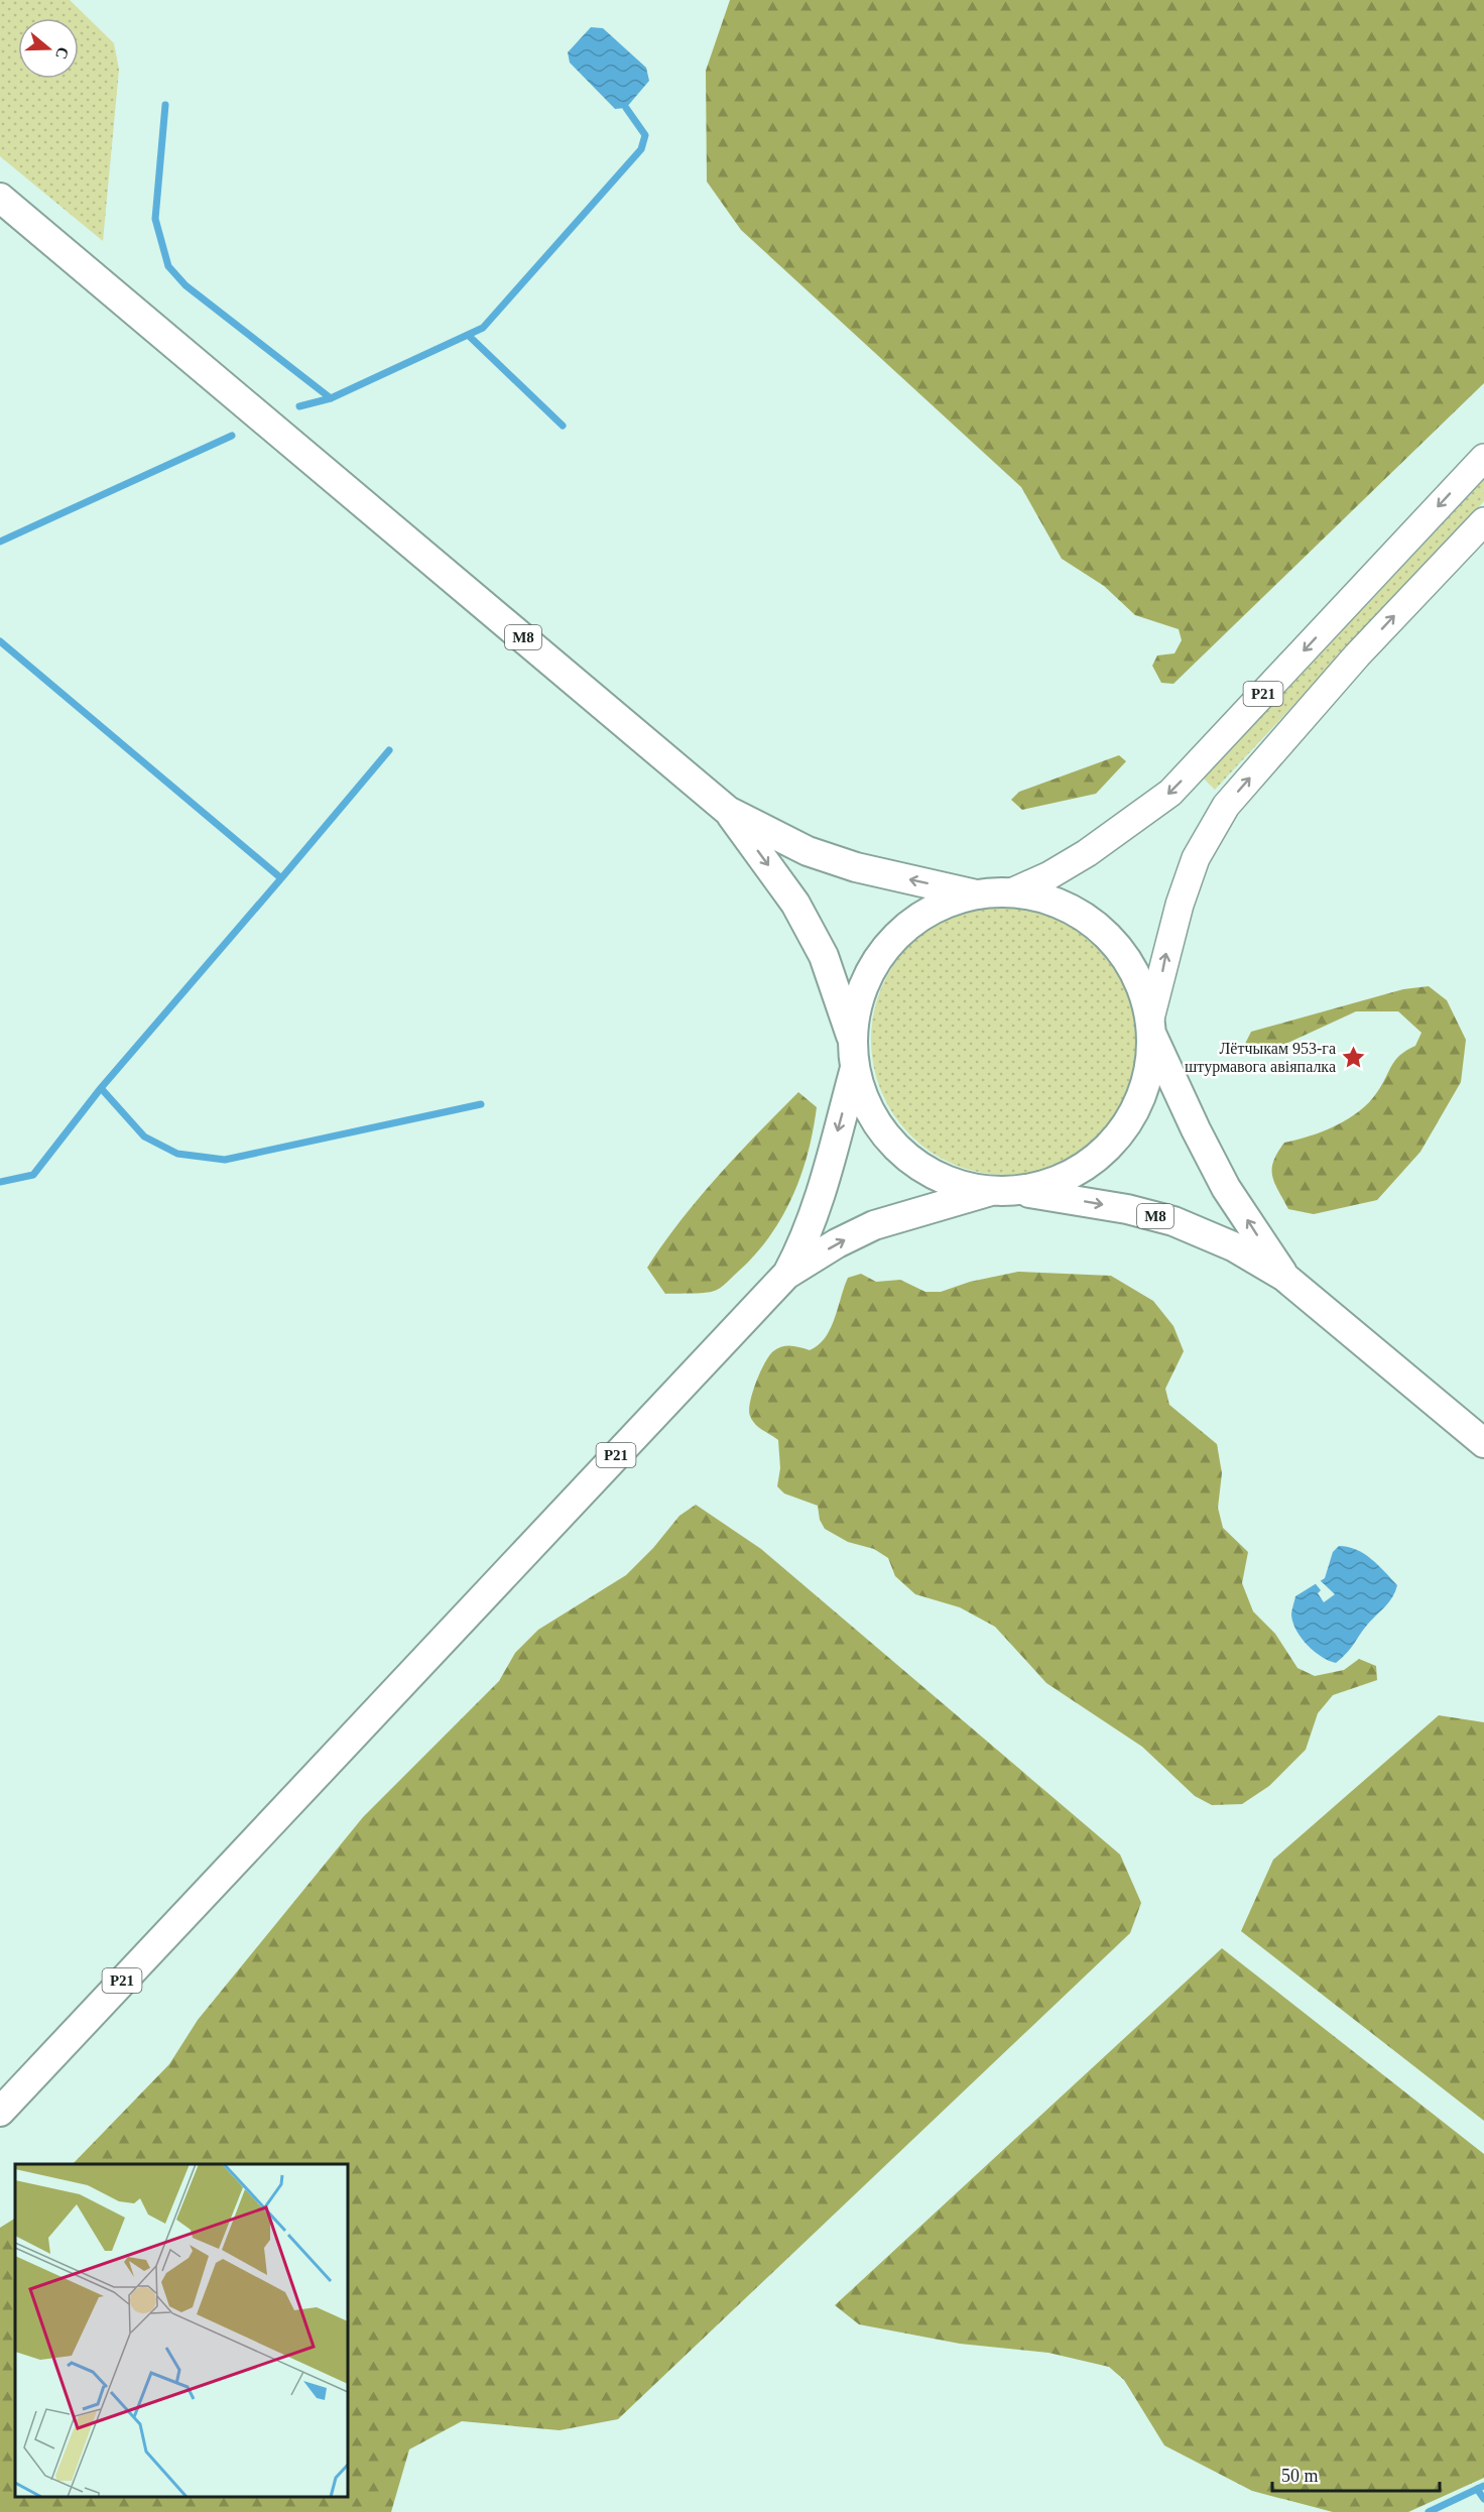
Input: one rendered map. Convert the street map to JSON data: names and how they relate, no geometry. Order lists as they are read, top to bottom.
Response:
{
  "streets": {
    "highway": ["М8", "Р21"]
  },
  "crossings": [
    ["М8", "Р21"]
  ],
  "places": {
    "place": ["Лётчыкам 953-га штурмавога авіяпалка"]
  },
  "scale_bar": "50 m",
  "north": "right"
}
